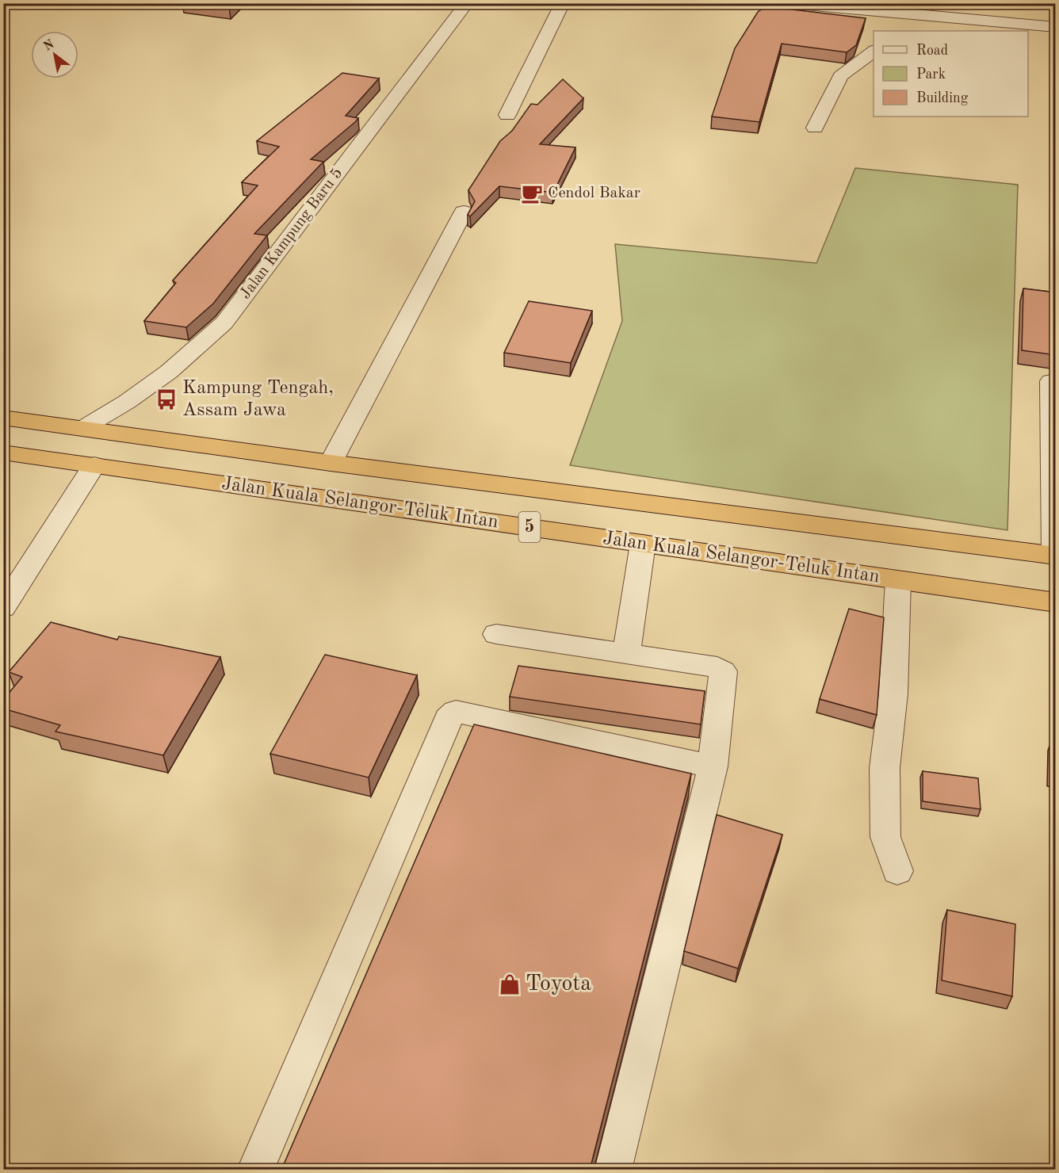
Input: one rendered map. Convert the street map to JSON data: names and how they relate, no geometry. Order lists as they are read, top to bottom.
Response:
{
  "streets": {
    "highway": ["Jalan Kuala Selangor-Teluk Intan", "5"],
    "street": ["Jalan Kampung Baru 5"]
  },
  "crossings": [
    ["Jalan Kampung Baru 5", "Jalan Kuala Selangor-Teluk Intan"]
  ],
  "places": {
    "cafe": ["Cendol Bakar"],
    "bus stop": ["Kampung Tengah, Assam Jawa"],
    "shop": ["Toyota"]
  },
  "legend": ["Road", "Park", "Building"],
  "north": "top left"
}
